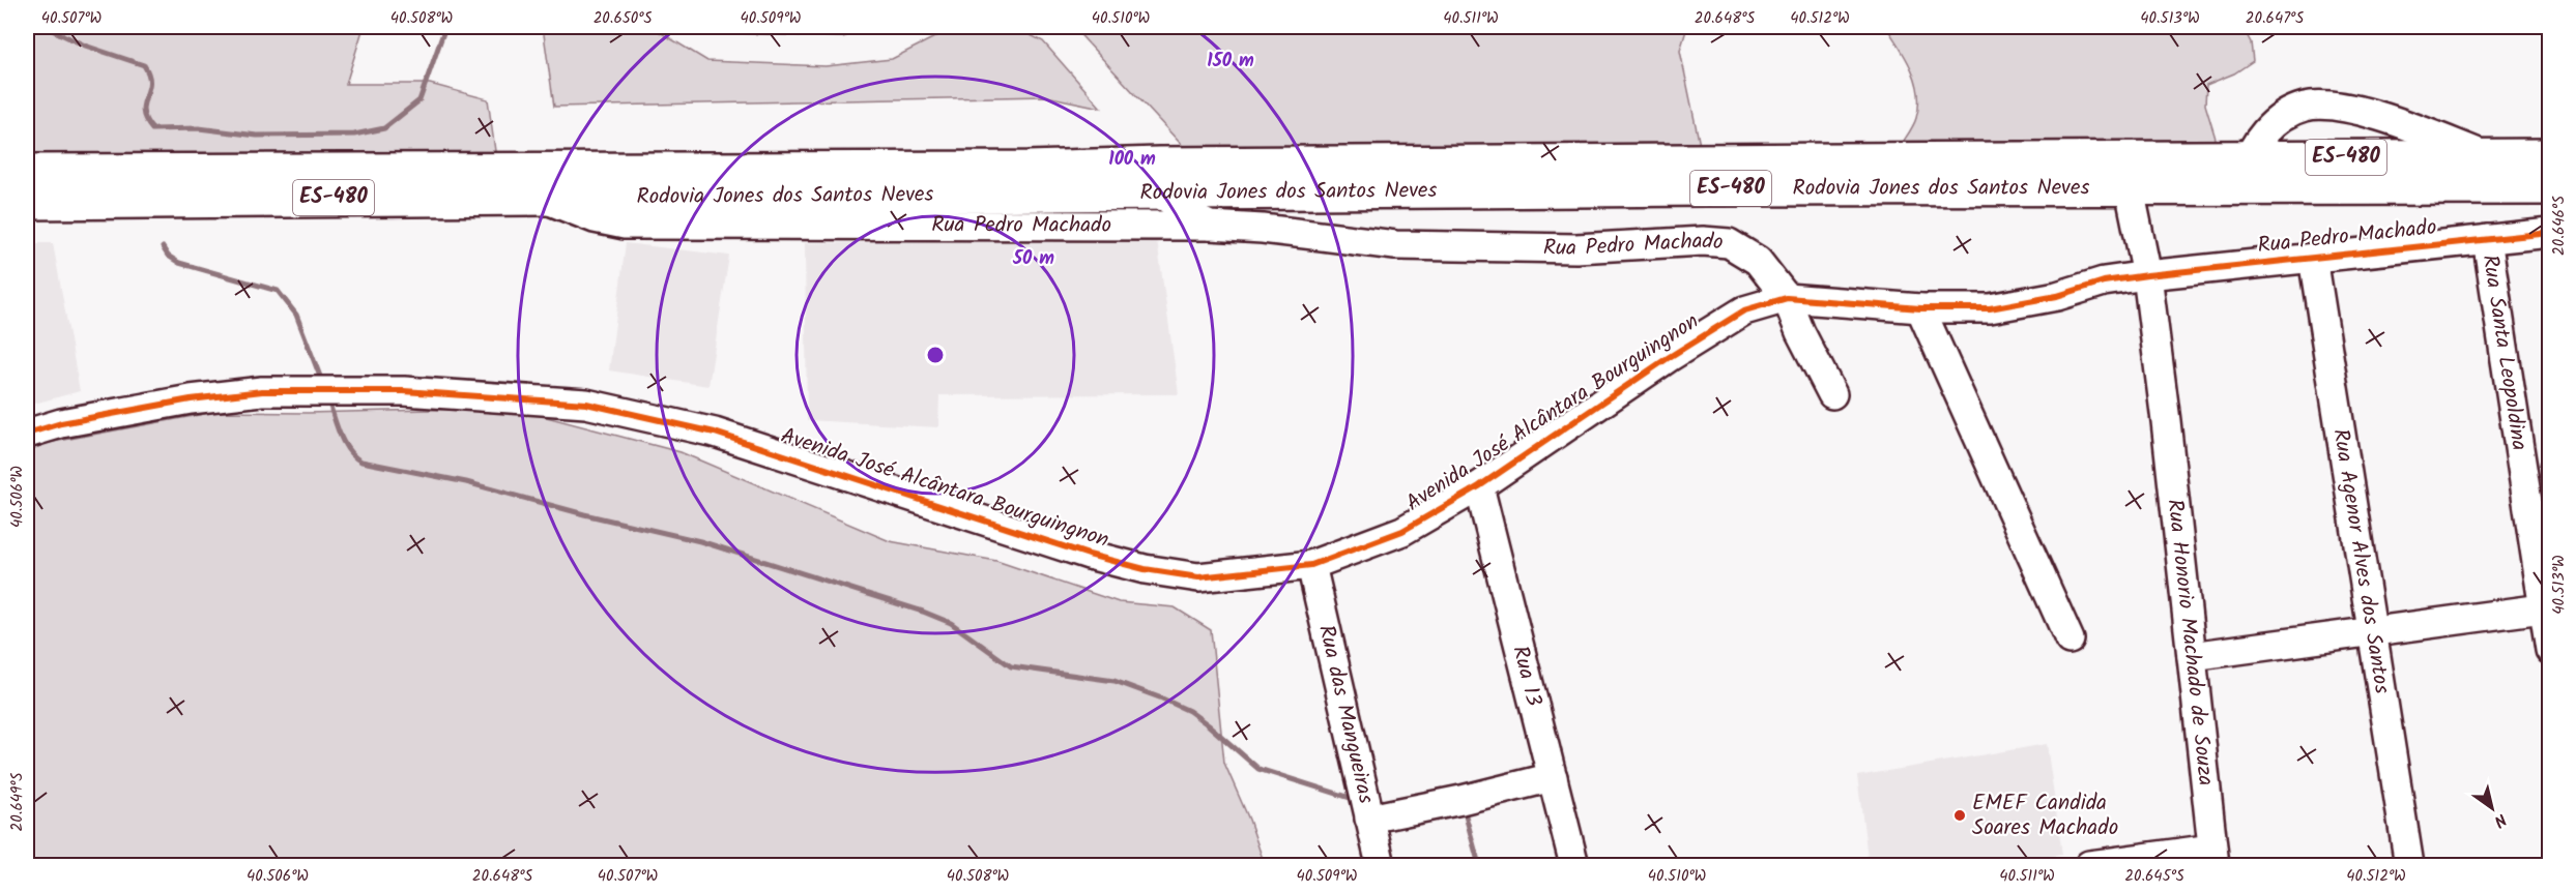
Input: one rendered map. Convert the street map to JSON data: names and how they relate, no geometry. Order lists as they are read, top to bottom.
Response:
{
  "streets": {
    "main road": ["ES-480", "Rodovia Jones dos Santos Neves"],
    "street": [
      "Rua Pedro Machado",
      "Rua Santa Leopoldina",
      "Avenida José Alcântara Bourguingnon",
      "Rua Agenor Alves dos Santos",
      "Rua Honorio Machado de Souza",
      "Rua 13",
      "Rua das Mangueiras"
    ]
  },
  "crossings": [
    ["Rodovia Jones dos Santos Neves", "Rua Pedro Machado"],
    ["Rodovia Jones dos Santos Neves", "Rua Honorio Machado de Souza"],
    ["Rua Pedro Machado", "Rua Santa Leopoldina"],
    ["Rua Pedro Machado", "Avenida José Alcântara Bourguingnon"],
    ["Rua Pedro Machado", "Rua Agenor Alves dos Santos"],
    ["Rua Pedro Machado", "Rua Honorio Machado de Souza"],
    ["Avenida José Alcântara Bourguingnon", "Rua 13"],
    ["Avenida José Alcântara Bourguingnon", "Rua das Mangueiras"]
  ],
  "places": ["EMEF Candida Soares Machado"],
  "north": "bottom right",
  "coordinates": [
    "40.507°W",
    "40.508°W",
    "20.650°S",
    "40.509°W",
    "40.510°W",
    "40.511°W",
    "20.648°S",
    "40.512°W",
    "40.513°W",
    "20.647°S",
    "20.646°S",
    "40.506°W",
    "20.649°S",
    "20.645°S"
  ],
  "rings": ["150 m", "100 m", "50 m"]
}
